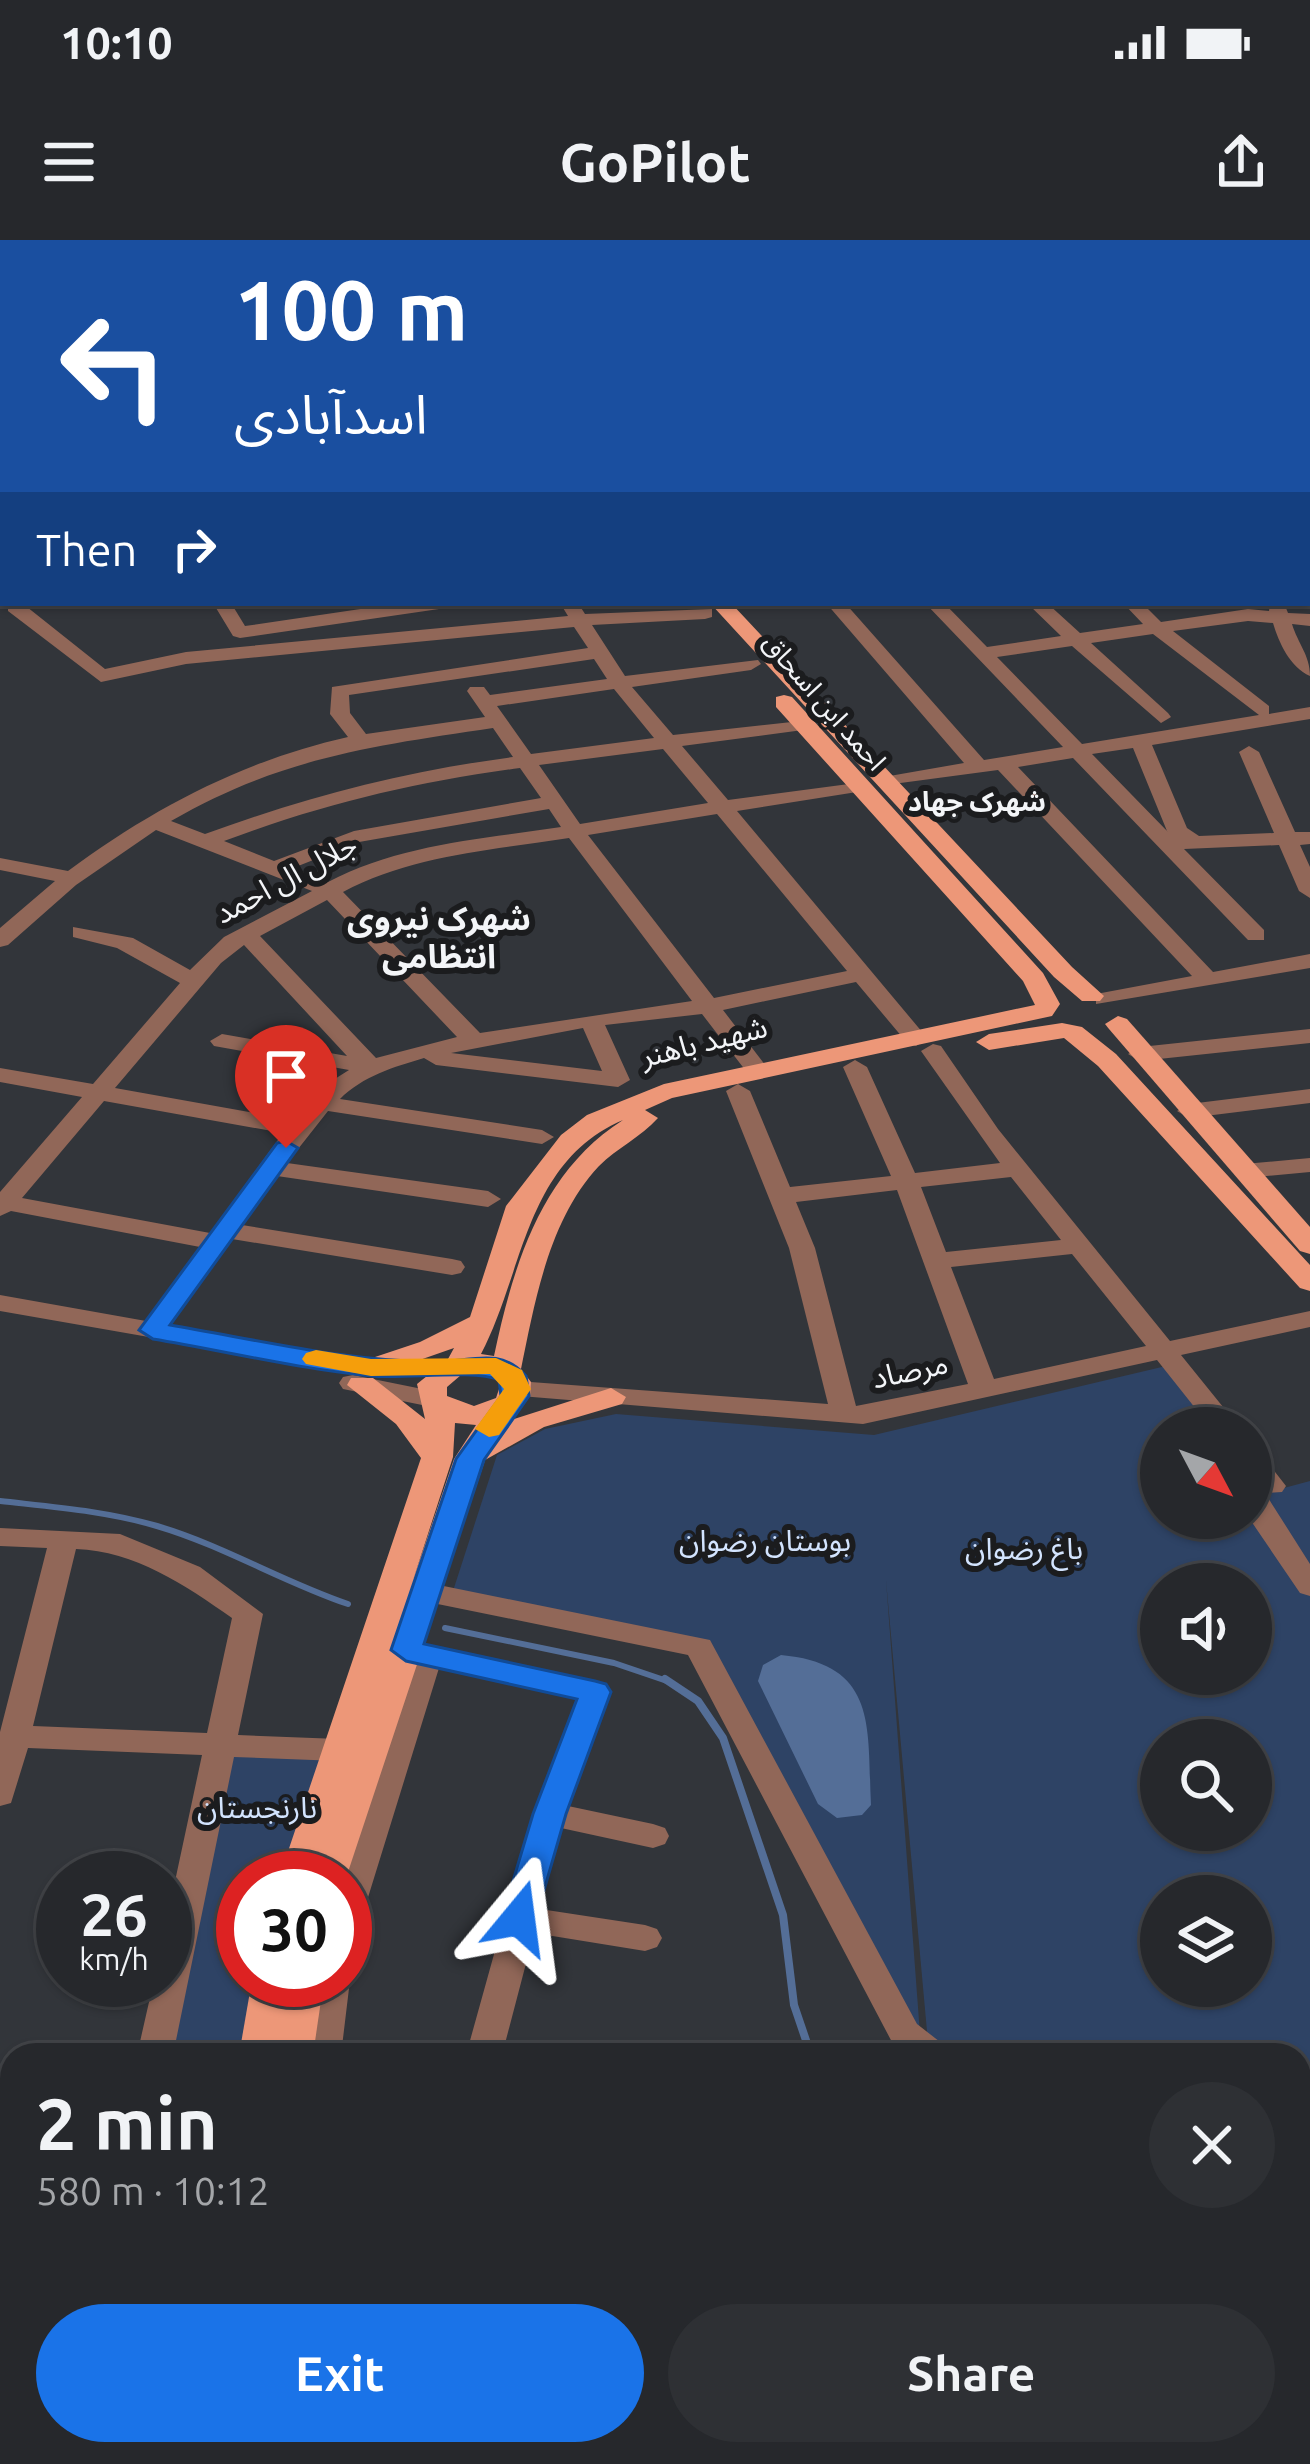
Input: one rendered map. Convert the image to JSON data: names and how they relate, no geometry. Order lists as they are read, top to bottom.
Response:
{
  "streets": {
    "main road": ["احمد ابن اسحاق", "شهید باهنر"],
    "street": ["جلال ال احمد", "مرصاد"]
  },
  "crossings": [
    ["احمد ابن اسحاق", "جلال ال احمد"],
    ["احمد ابن اسحاق", "شهید باهنر"],
    ["شهید باهنر", "مرصاد"]
  ],
  "districts": ["شهرک جهاد", "شهرک نیروی انتظامی"],
  "parks": ["بوستان رضوان", "باغ رضوان", "نارنجستان"],
  "north": "bottom right",
  "page": {
    "status": "10:10",
    "header": "GoPilot",
    "turn": ["100 m", "اسدآبادی"],
    "then": "Then",
    "speed": "26 km/h",
    "limit": "30",
    "heading": ["2 min", "580 m · 10:12"],
    "buttons": ["Exit", "Share"]
  }
}
